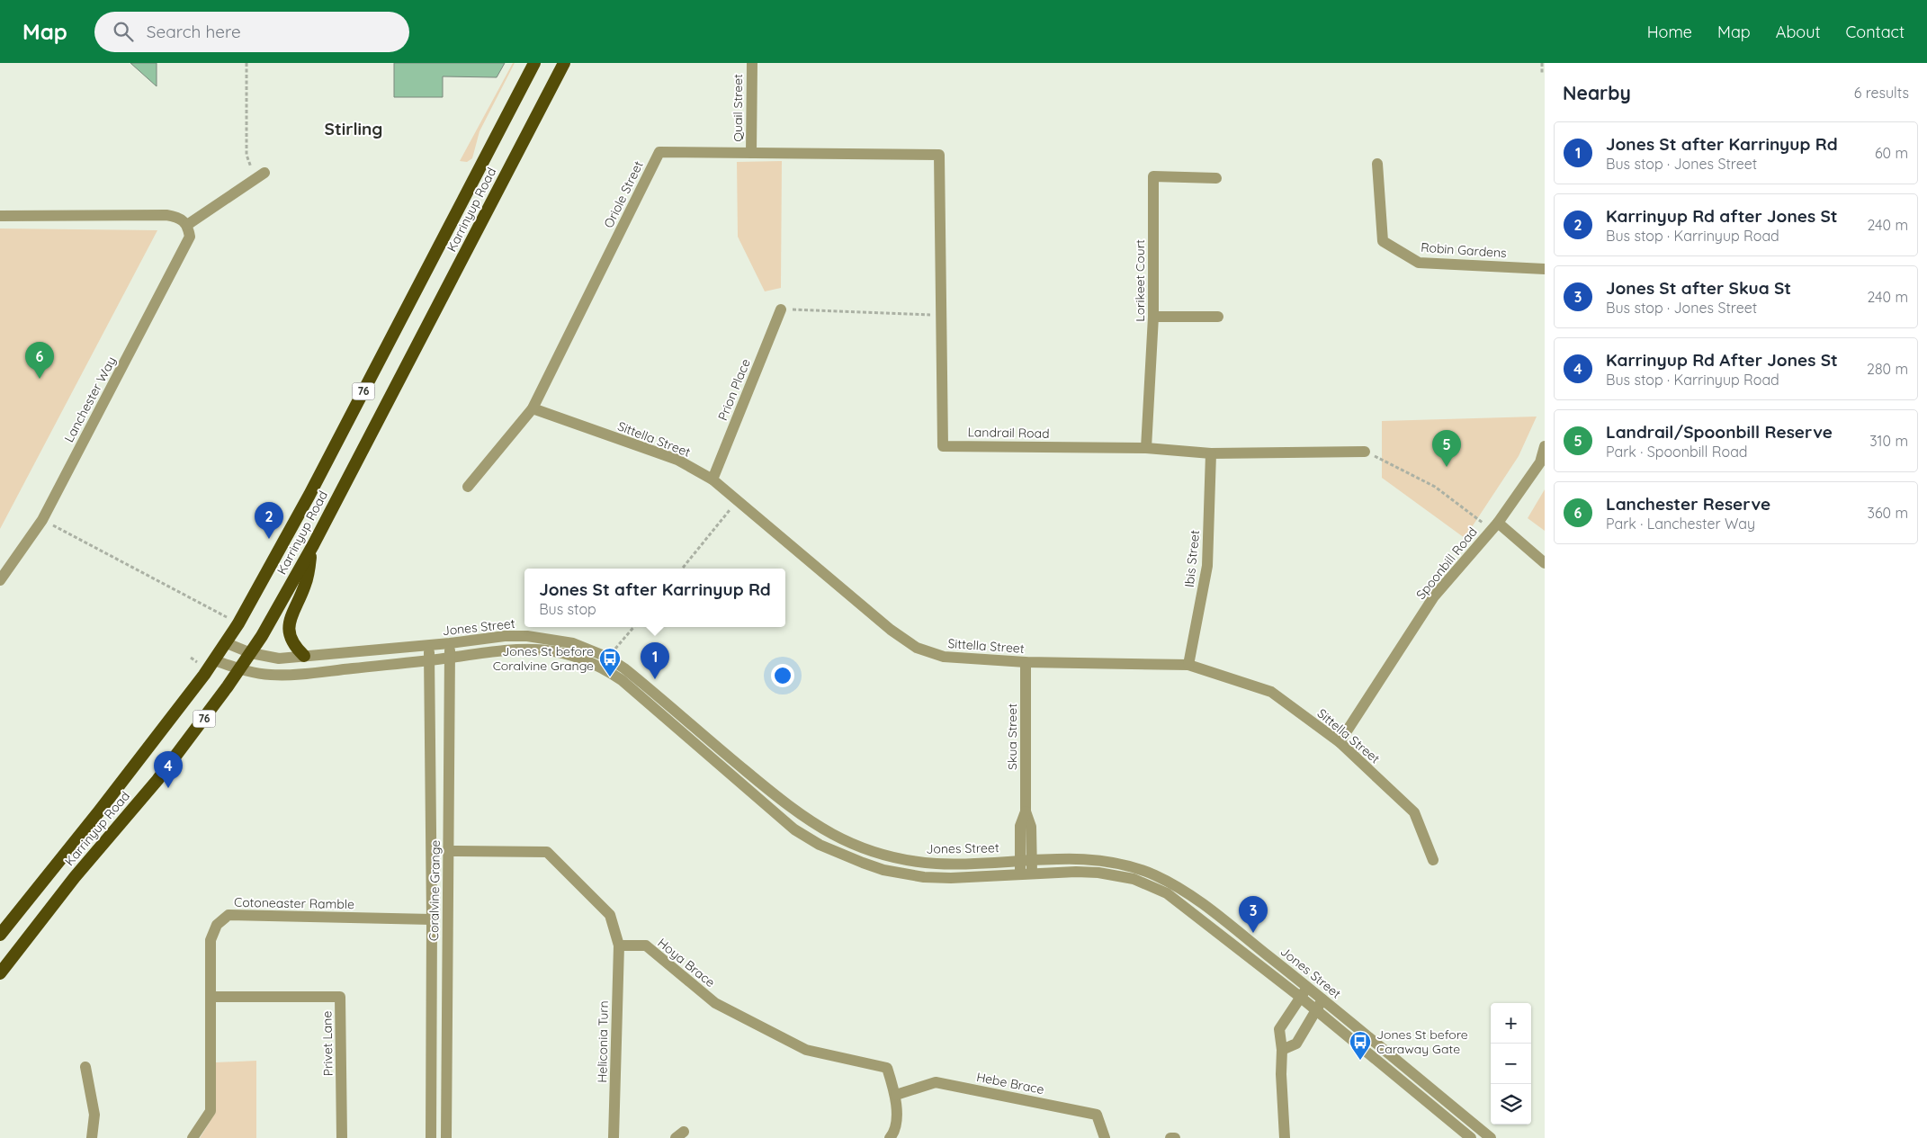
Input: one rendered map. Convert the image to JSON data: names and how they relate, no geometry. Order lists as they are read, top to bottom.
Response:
{
  "streets": {
    "highway": ["Karrinyup Road", "76"],
    "street": [
      "Quail Street",
      "Oriole Street",
      "Robin Gardens",
      "Lorikeet Court",
      "Prion Place",
      "Lanchester Way",
      "Landrail Road",
      "Sittella Street",
      "Ibis Street",
      "Spoonbill Road",
      "Jones Street",
      "Skua Street",
      "Coralvine Grange",
      "Cotoneaster Ramble",
      "Hoya Brace",
      "Heliconia Turn",
      "Privet Lane",
      "Hebe Brace"
    ]
  },
  "crossings": [
    ["Quail Street", "Oriole Street"],
    ["Oriole Street", "Landrail Road"],
    ["Oriole Street", "Sittella Street"],
    ["Karrinyup Road", "Jones Street"],
    ["Lorikeet Court", "Landrail Road"],
    ["Prion Place", "Sittella Street"],
    ["Landrail Road", "Ibis Street"],
    ["Sittella Street", "Ibis Street"],
    ["Sittella Street", "Spoonbill Road"],
    ["Sittella Street", "Skua Street"],
    ["Jones Street", "Skua Street"],
    ["Jones Street", "Coralvine Grange"],
    ["Coralvine Grange", "Cotoneaster Ramble"],
    ["Cotoneaster Ramble", "Privet Lane"],
    ["Hoya Brace", "Heliconia Turn"],
    ["Hoya Brace", "Hebe Brace"]
  ],
  "districts": ["Stirling"],
  "places": {
    "bus stop": ["Jones St before Coralvine Grange", "Jones St before Caraway Gate"]
  },
  "page": {
    "header": "Map",
    "search": "Search here",
    "nav": [
      "Home",
      "Map",
      "About",
      "Contact"
    ],
    "heading": ["Nearby", "6 results"],
    "list": [
      {
        "mark": "1",
        "name": "Jones St after Karrinyup Rd",
        "note": "Bus stop · Jones Street",
        "value": "60 m"
      },
      {
        "mark": "2",
        "name": "Karrinyup Rd after Jones St",
        "note": "Bus stop · Karrinyup Road",
        "value": "240 m"
      },
      {
        "mark": "3",
        "name": "Jones St after Skua St",
        "note": "Bus stop · Jones Street",
        "value": "240 m"
      },
      {
        "mark": "4",
        "name": "Karrinyup Rd After Jones St",
        "note": "Bus stop · Karrinyup Road",
        "value": "280 m"
      },
      {
        "mark": "5",
        "name": "Landrail/Spoonbill Reserve",
        "note": "Park · Spoonbill Road",
        "value": "310 m"
      },
      {
        "mark": "6",
        "name": "Lanchester Reserve",
        "note": "Park · Lanchester Way",
        "value": "360 m"
      }
    ],
    "pins": [
      "6",
      "5",
      "2",
      "1",
      "4",
      "3"
    ],
    "popup": ["Jones St after Karrinyup Rd", "Bus stop"],
    "map_buttons": ["+", "−"]
  }
}
